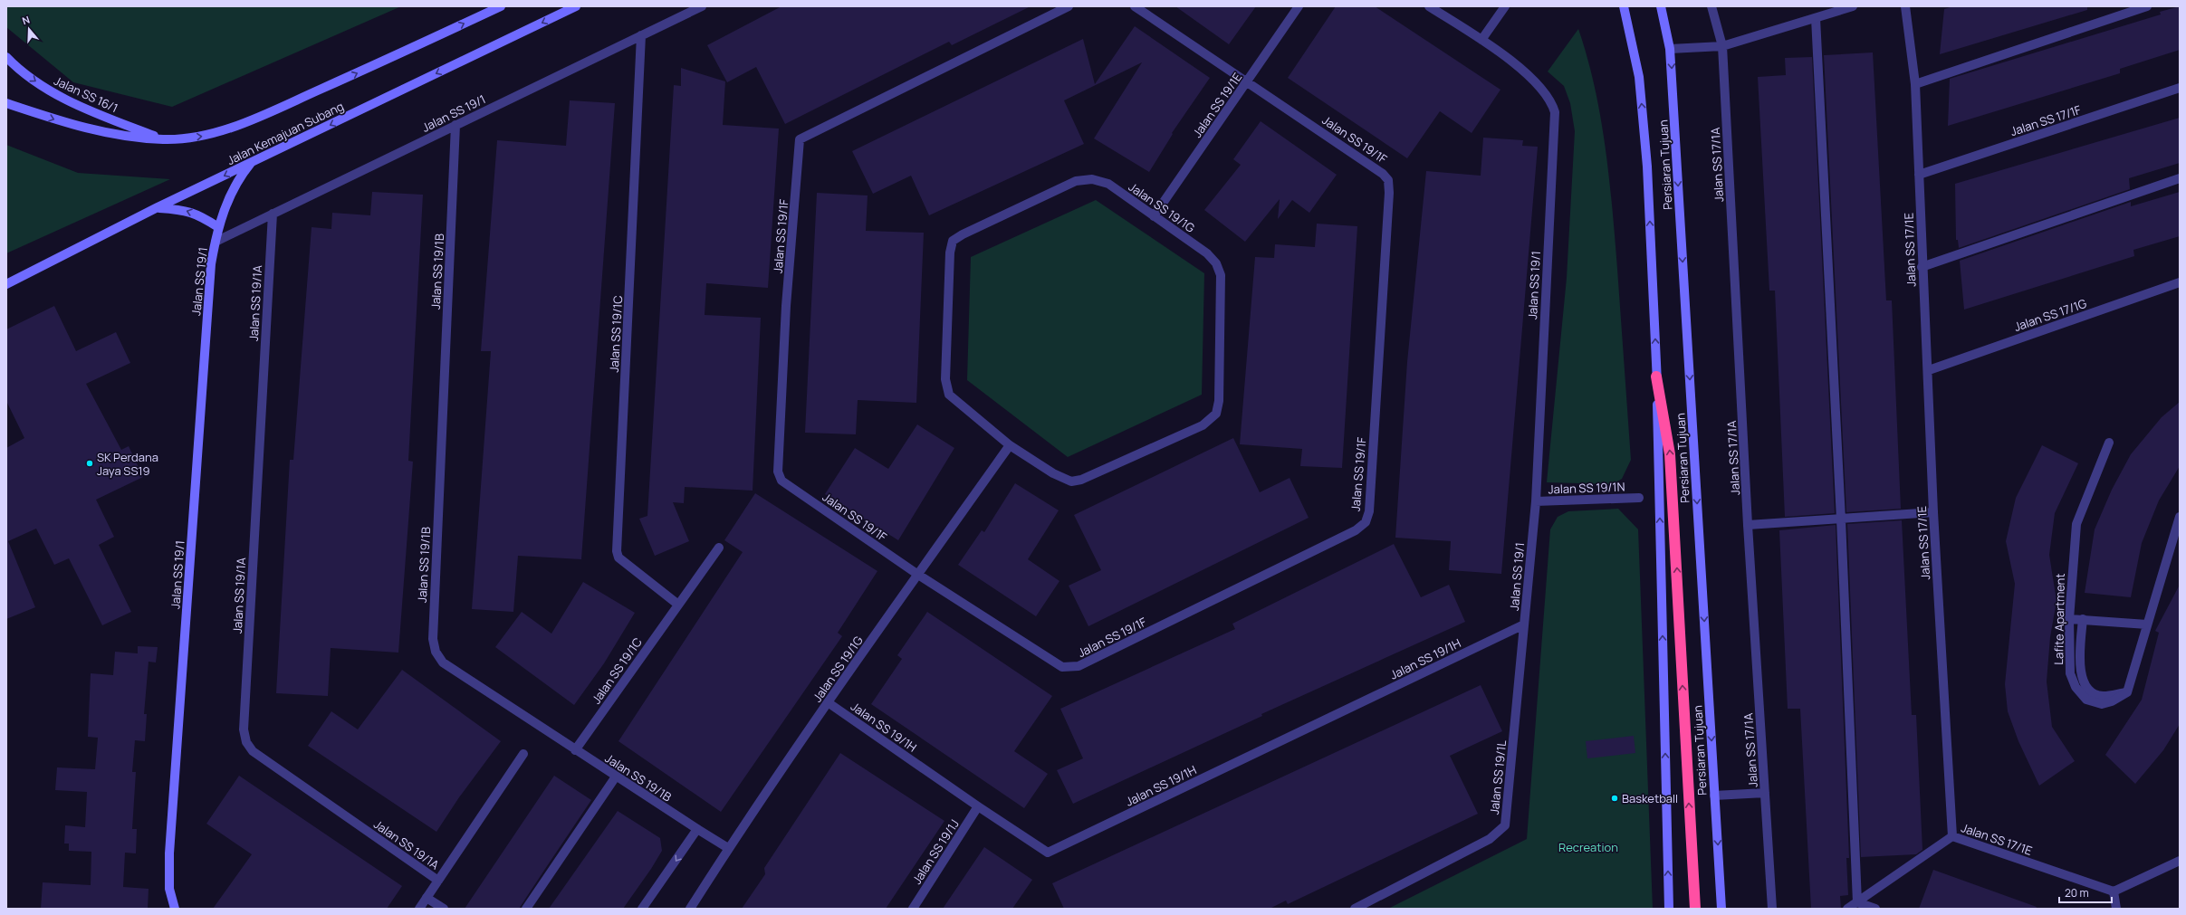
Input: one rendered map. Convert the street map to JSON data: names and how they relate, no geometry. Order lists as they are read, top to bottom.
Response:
{
  "streets": {
    "main road": [
      "Jalan SS 16/1",
      "Jalan SS 19/1",
      "Jalan Kemajuan Subang",
      "Persiaran Tujuan"
    ],
    "street": [
      "Jalan SS 19/1E",
      "Jalan SS 17/1F",
      "Jalan SS 19/1F",
      "Jalan SS 17/1A",
      "Jalan SS 19/1G",
      "Jalan SS 17/1E",
      "Jalan SS 19/1B",
      "Jalan SS 19/1A",
      "Jalan SS 17/1G",
      "Jalan SS 19/1C",
      "Jalan SS 19/1N",
      "Lafite Apartment",
      "Jalan SS 19/1H",
      "Jalan SS 19/1L",
      "Jalan SS 19/1J"
    ]
  },
  "crossings": [
    ["Jalan SS 16/1", "Jalan Kemajuan Subang"],
    ["Jalan SS 19/1E", "Jalan SS 19/1F"],
    ["Jalan SS 19/1E", "Jalan SS 19/1G"],
    ["Jalan SS 19/1", "Jalan Kemajuan Subang"],
    ["Jalan SS 19/1", "Jalan SS 19/1B"],
    ["Jalan SS 19/1", "Jalan SS 19/1A"],
    ["Jalan SS 19/1", "Jalan SS 19/1C"],
    ["Jalan SS 19/1", "Jalan SS 19/1N"],
    ["Jalan SS 19/1", "Jalan SS 19/1H"],
    ["Jalan SS 19/1", "Jalan SS 19/1L"],
    ["Jalan SS 17/1F", "Jalan SS 17/1E"],
    ["Jalan SS 19/1F", "Jalan SS 19/1G"],
    ["Jalan SS 19/1G", "Jalan SS 19/1B"],
    ["Jalan SS 19/1G", "Jalan SS 19/1H"],
    ["Jalan SS 17/1E", "Jalan SS 17/1G"],
    ["Jalan SS 19/1B", "Jalan SS 19/1C"],
    ["Jalan SS 19/1H", "Jalan SS 19/1L"],
    ["Jalan SS 19/1H", "Jalan SS 19/1J"]
  ],
  "one_way": ["Jalan SS 16/1"],
  "parks": ["Recreation"],
  "places": ["SK Perdana Jaya SS19", "Basketball"],
  "scale_bar": "20 m",
  "north": "top"
}
